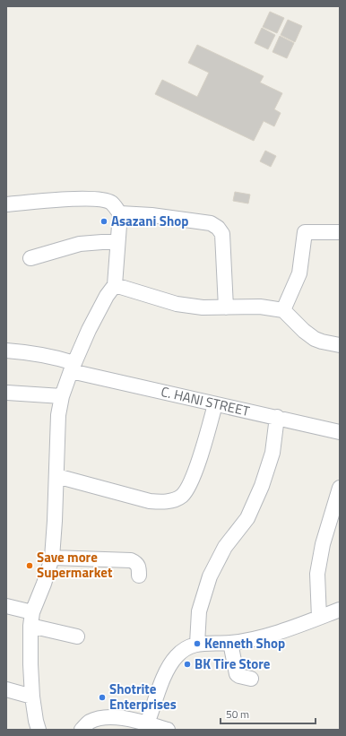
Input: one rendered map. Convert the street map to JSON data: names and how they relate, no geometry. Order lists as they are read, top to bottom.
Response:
{
  "streets": {
    "street": ["C. HANI STREET"]
  },
  "places": [
    "Asazani Shop",
    "Save more Supermarket",
    "Kenneth Shop",
    "BK Tire Store",
    "Shotrite Enterprises"
  ],
  "scale_bar": "50 m"
}
